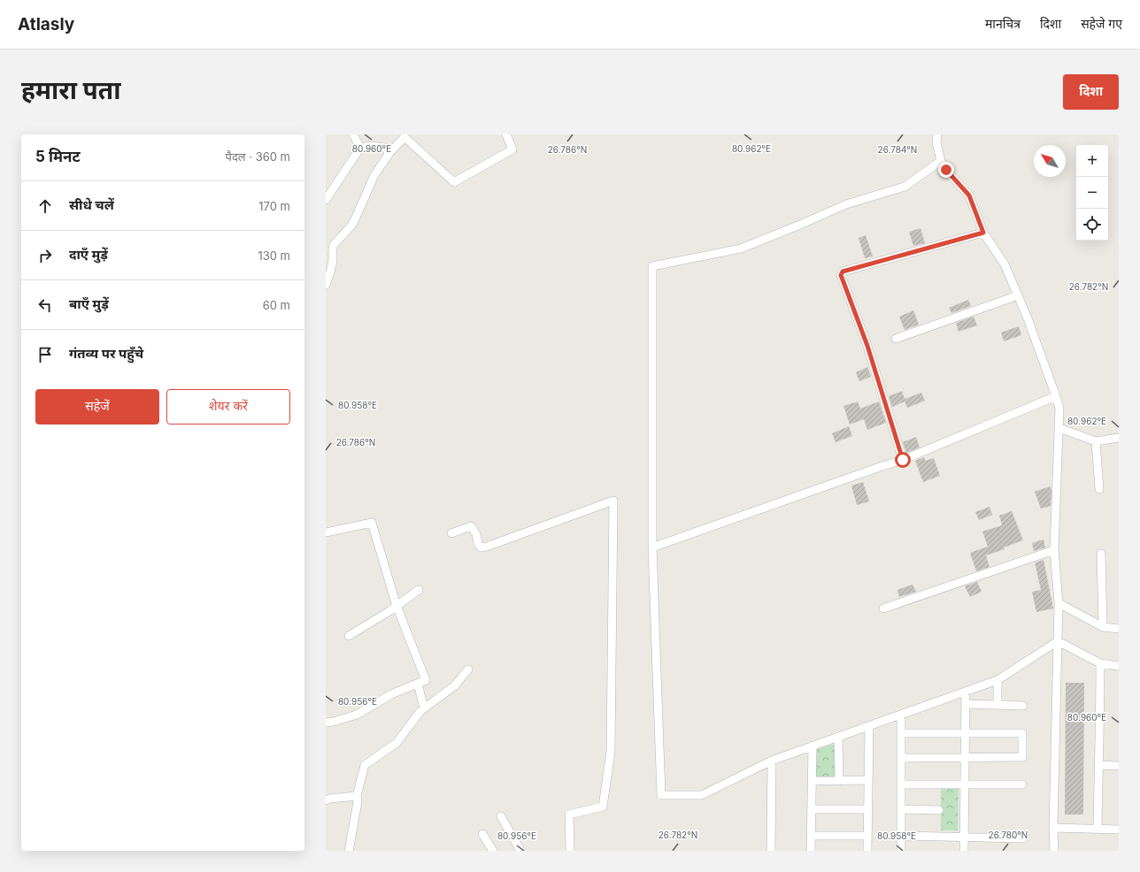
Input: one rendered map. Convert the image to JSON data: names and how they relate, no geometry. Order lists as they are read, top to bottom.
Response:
{
  "north": "top left",
  "page": {
    "header": "Atlasly",
    "nav": ["मानचित्र", "दिशा", "सहेजे गए"],
    "buttons": [
      "दिशा",
      ["सहेजें", "शेयर करें"]
    ],
    "title": "हमारा पता",
    "heading": ["5 मिनट", "पैदल · 360 m"],
    "map_buttons": ["+", "−"],
    "list": [
      ["सीधे चलें", "170 m"],
      ["दाएँ मुड़ें", "130 m"],
      ["बाएँ मुड़ें", "60 m"],
      "गंतव्य पर पहुँचे"
    ]
  },
  "coordinates": [
    "80.960°E",
    "80.962°E",
    "26.786°N",
    "26.784°N",
    "26.782°N",
    "80.958°E",
    "80.956°E",
    "26.780°N"
  ]
}
